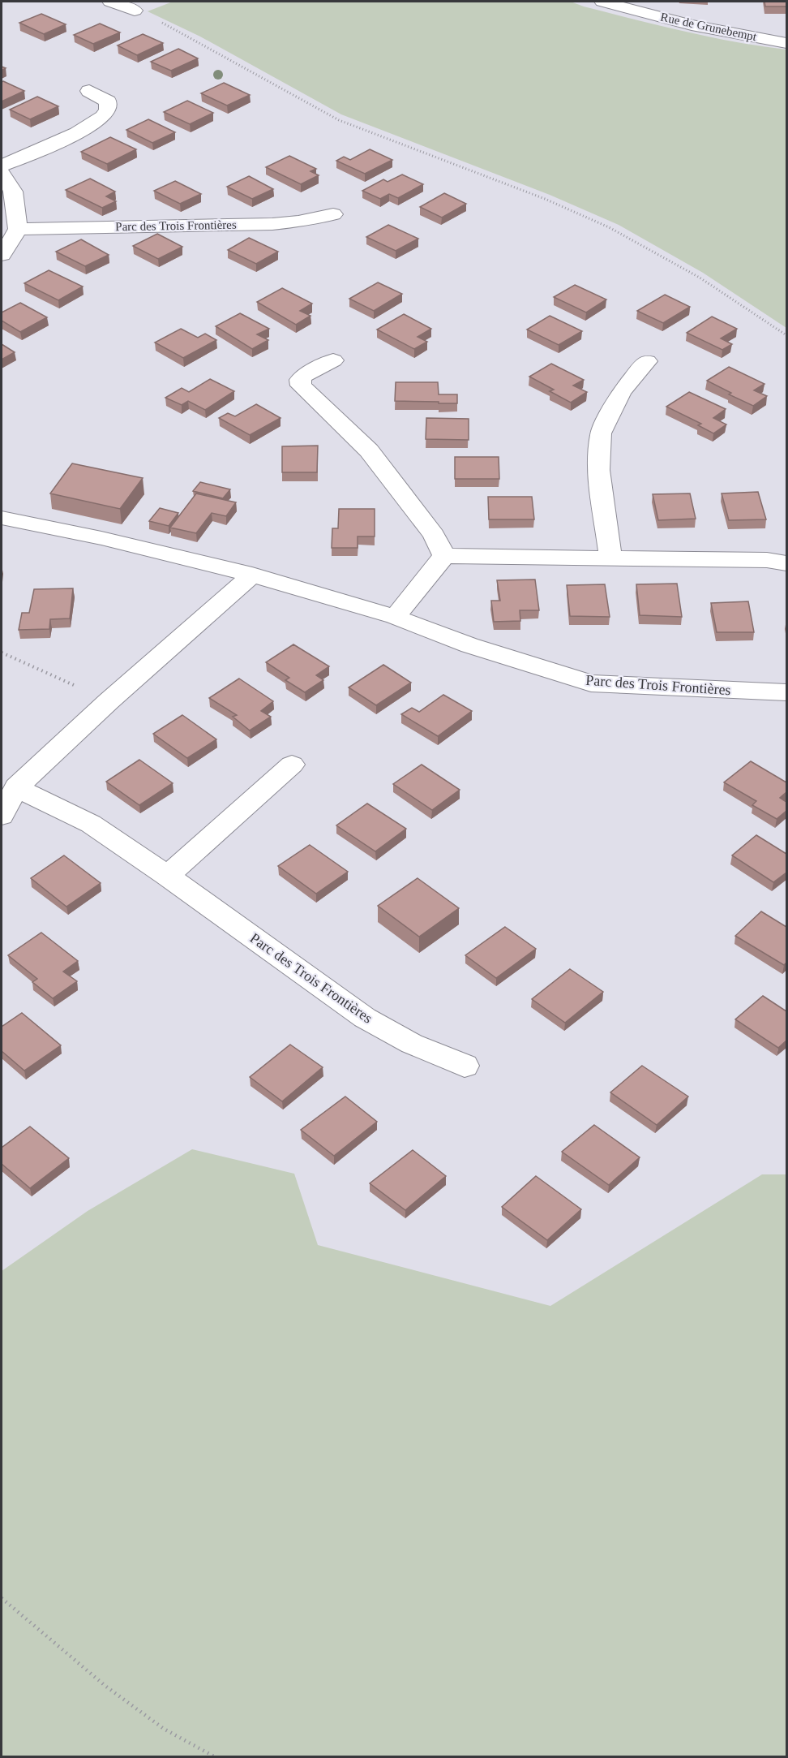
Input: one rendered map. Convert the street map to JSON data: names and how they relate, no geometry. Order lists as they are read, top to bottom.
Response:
{
  "streets": {
    "street": ["Rue de Grunebempt", "Parc des Trois Frontières"]
  }
}
